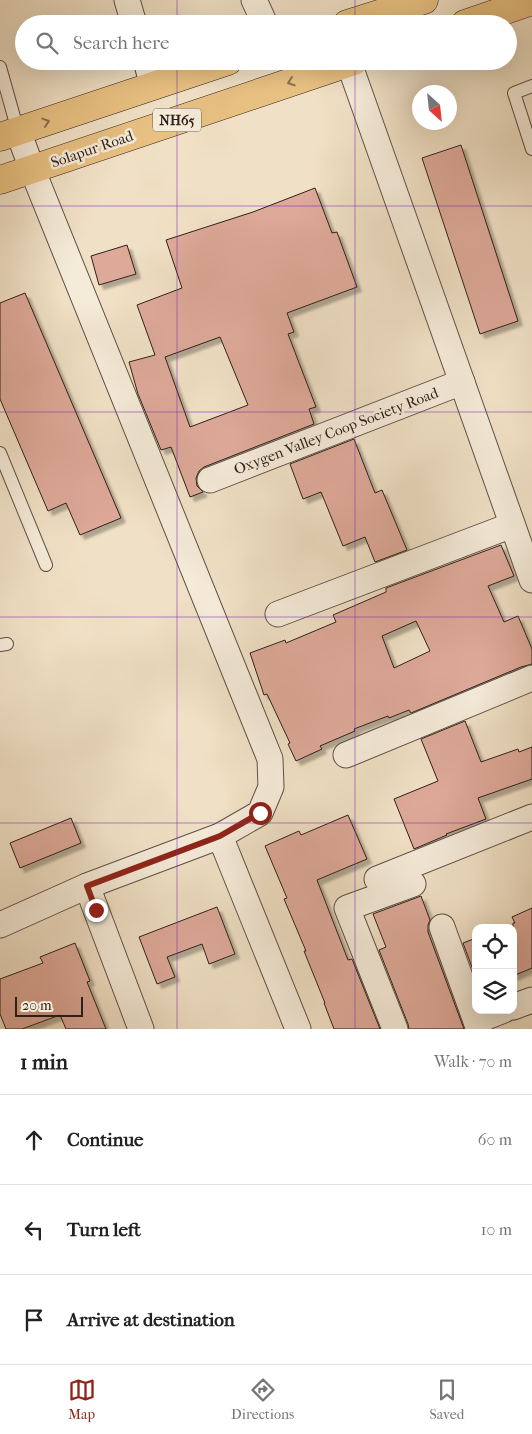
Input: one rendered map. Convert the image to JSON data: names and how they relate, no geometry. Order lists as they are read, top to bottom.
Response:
{
  "streets": {
    "highway": ["NH65", "Solapur Road"],
    "street": ["Oxygen Valley Coop Society Road"]
  },
  "scale_bar": "20 m",
  "north": "bottom right",
  "page": {
    "search": "Search here",
    "scale": "20 m",
    "heading": ["1 min", "Walk · 70 m"],
    "list": [
      ["Continue", "60 m"],
      ["Turn left", "10 m"],
      "Arrive at destination"
    ],
    "nav": ["Map", "Directions", "Saved"]
  }
}
